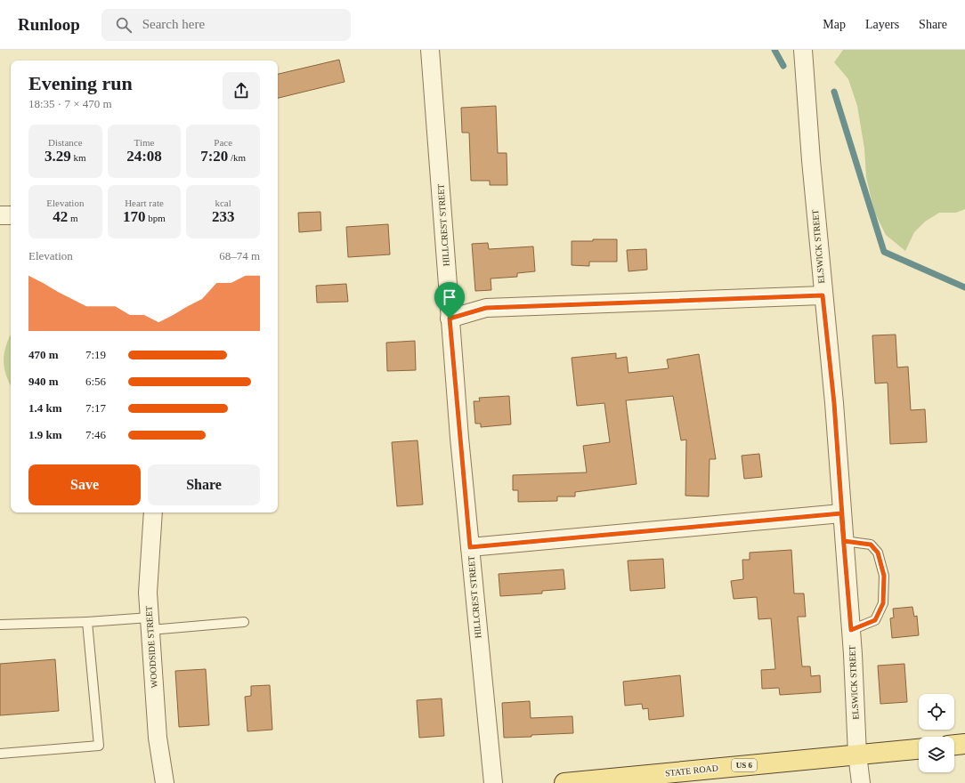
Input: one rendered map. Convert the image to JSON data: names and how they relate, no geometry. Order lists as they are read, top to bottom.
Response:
{
  "streets": {
    "main road": ["US 6", "STATE ROAD"],
    "street": ["HILLCREST STREET", "ELSWICK STREET", "WOODSIDE STREET"]
  },
  "crossings": [
    ["ELSWICK STREET", "STATE ROAD"]
  ],
  "page": {
    "header": "Runloop",
    "search": "Search here",
    "nav": ["Map", "Layers", "Share"],
    "heading": ["Evening run", "18:35 · 7 × 470 m"],
    "stats": [
      ["Distance", "3.29 km"],
      ["Time", "24:08"],
      ["Pace", "7:20 /km"],
      ["Elevation", "42 m"],
      ["Heart rate", "170 bpm"],
      ["kcal", "233"]
    ],
    "chart": ["Elevation", "68–74 m"],
    "list": [
      {
        "name": "470 m",
        "note": "7:19"
      },
      {
        "name": "940 m",
        "note": "6:56"
      },
      {
        "name": "1.4 km",
        "note": "7:17"
      },
      {
        "name": "1.9 km",
        "note": "7:46"
      }
    ],
    "buttons": ["Save", "Share"]
  }
}
